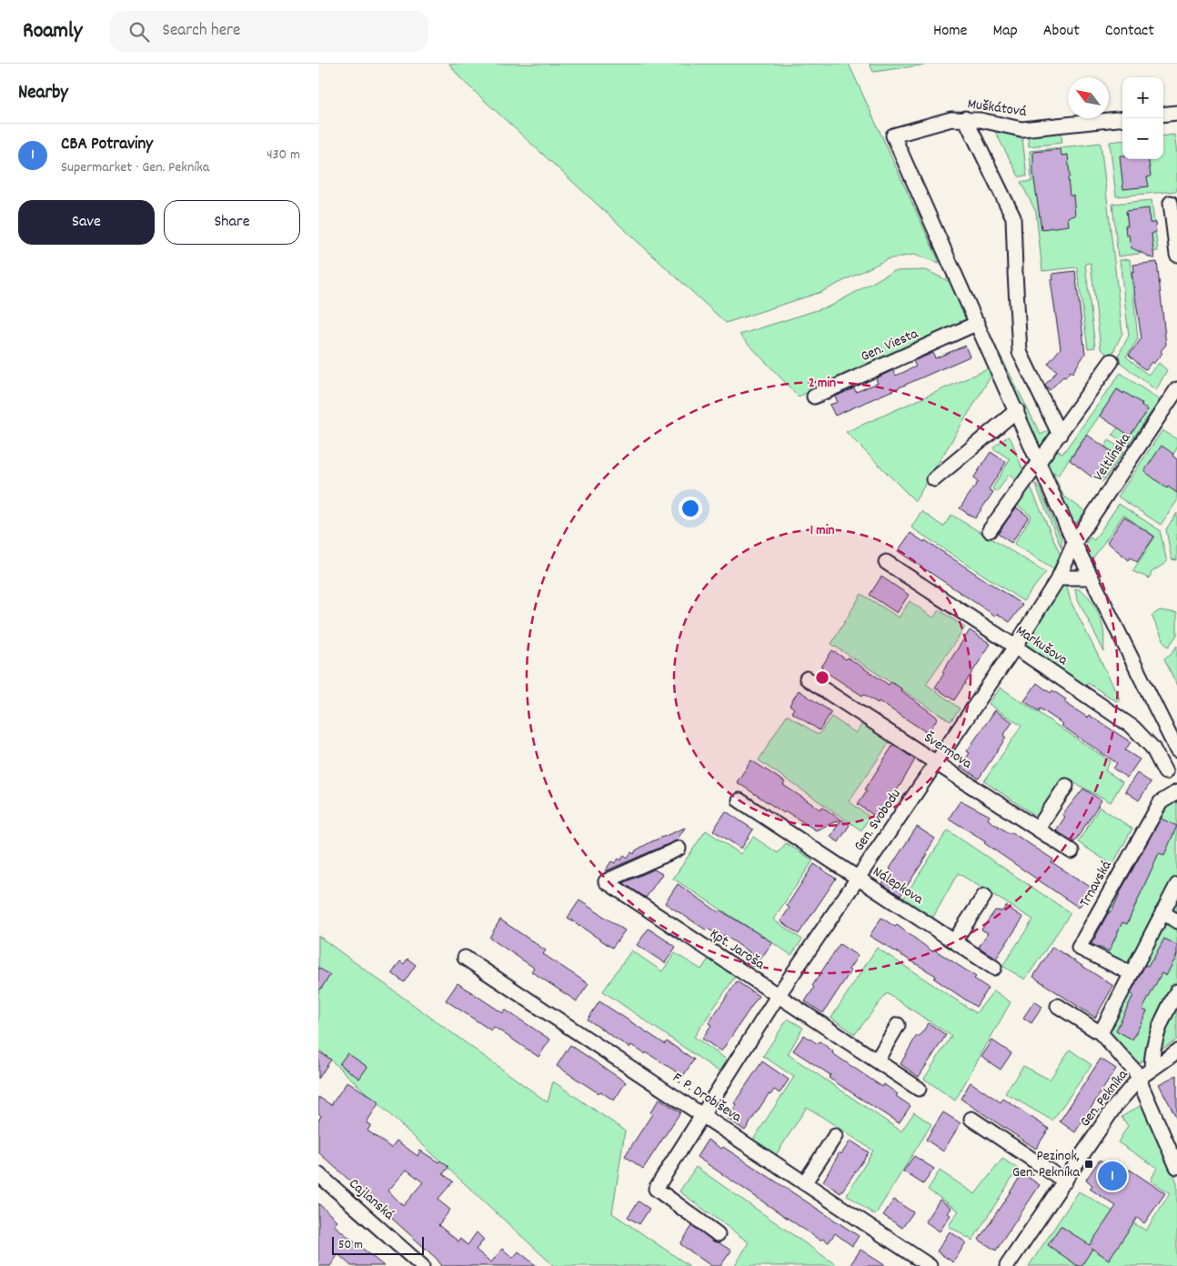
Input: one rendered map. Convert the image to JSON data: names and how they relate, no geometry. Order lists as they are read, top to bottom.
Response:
{
  "streets": {
    "street": [
      "Muškátová",
      "Gen. Viesta",
      "Veltlínska",
      "Markušova",
      "Švermova",
      "Gen. Svobodu",
      "Trnavská",
      "Nálepkova",
      "Kpt. Jaroša",
      "F. P. Drobiševa",
      "Gen. Pekníka",
      "Cajlanská"
    ]
  },
  "crossings": [
    ["Muškátová", "Gen. Viesta"],
    ["Veltlínska", "Gen. Svobodu"],
    ["Markušova", "Gen. Svobodu"],
    ["Švermova", "Gen. Svobodu"],
    ["Gen. Svobodu", "Nálepkova"],
    ["Gen. Svobodu", "Kpt. Jaroša"],
    ["Gen. Svobodu", "F. P. Drobiševa"]
  ],
  "places": {
    "transit": ["Pezinok, Gen. Pekníka"]
  },
  "scale_bar": "50 m",
  "north": "top left",
  "page": {
    "header": "Roamly",
    "search": "Search here",
    "nav": [
      "Home",
      "Map",
      "About",
      "Contact"
    ],
    "heading": "Nearby",
    "map_buttons": ["+", "−"],
    "list": [
      {
        "mark": "1",
        "name": "CBA Potraviny",
        "note": "Supermarket · Gen. Pekníka",
        "value": "430 m"
      }
    ],
    "buttons": ["Save", "Share"],
    "pins": "1",
    "scale": "50 m"
  },
  "rings": ["2 min", "1 min"]
}
